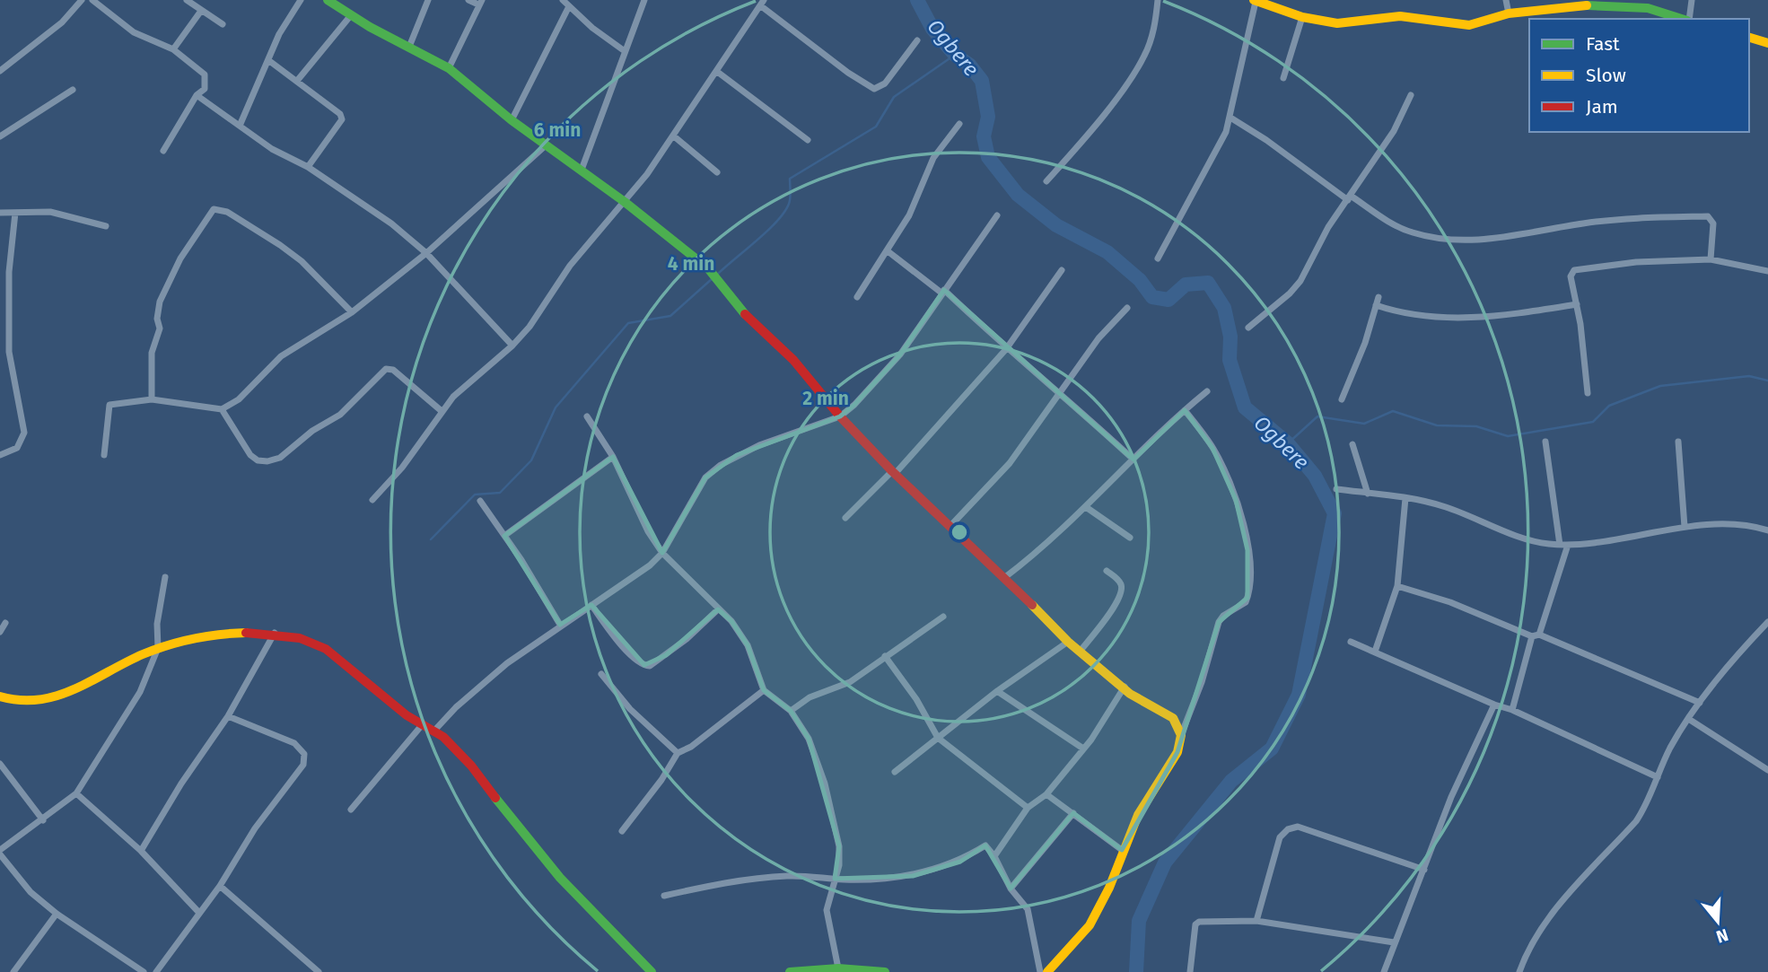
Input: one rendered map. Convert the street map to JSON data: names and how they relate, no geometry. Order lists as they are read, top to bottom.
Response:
{
  "water": ["Ogbere"],
  "legend": ["Fast", "Slow", "Jam"],
  "north": "bottom",
  "rings": ["6 min", "4 min", "2 min"]
}
